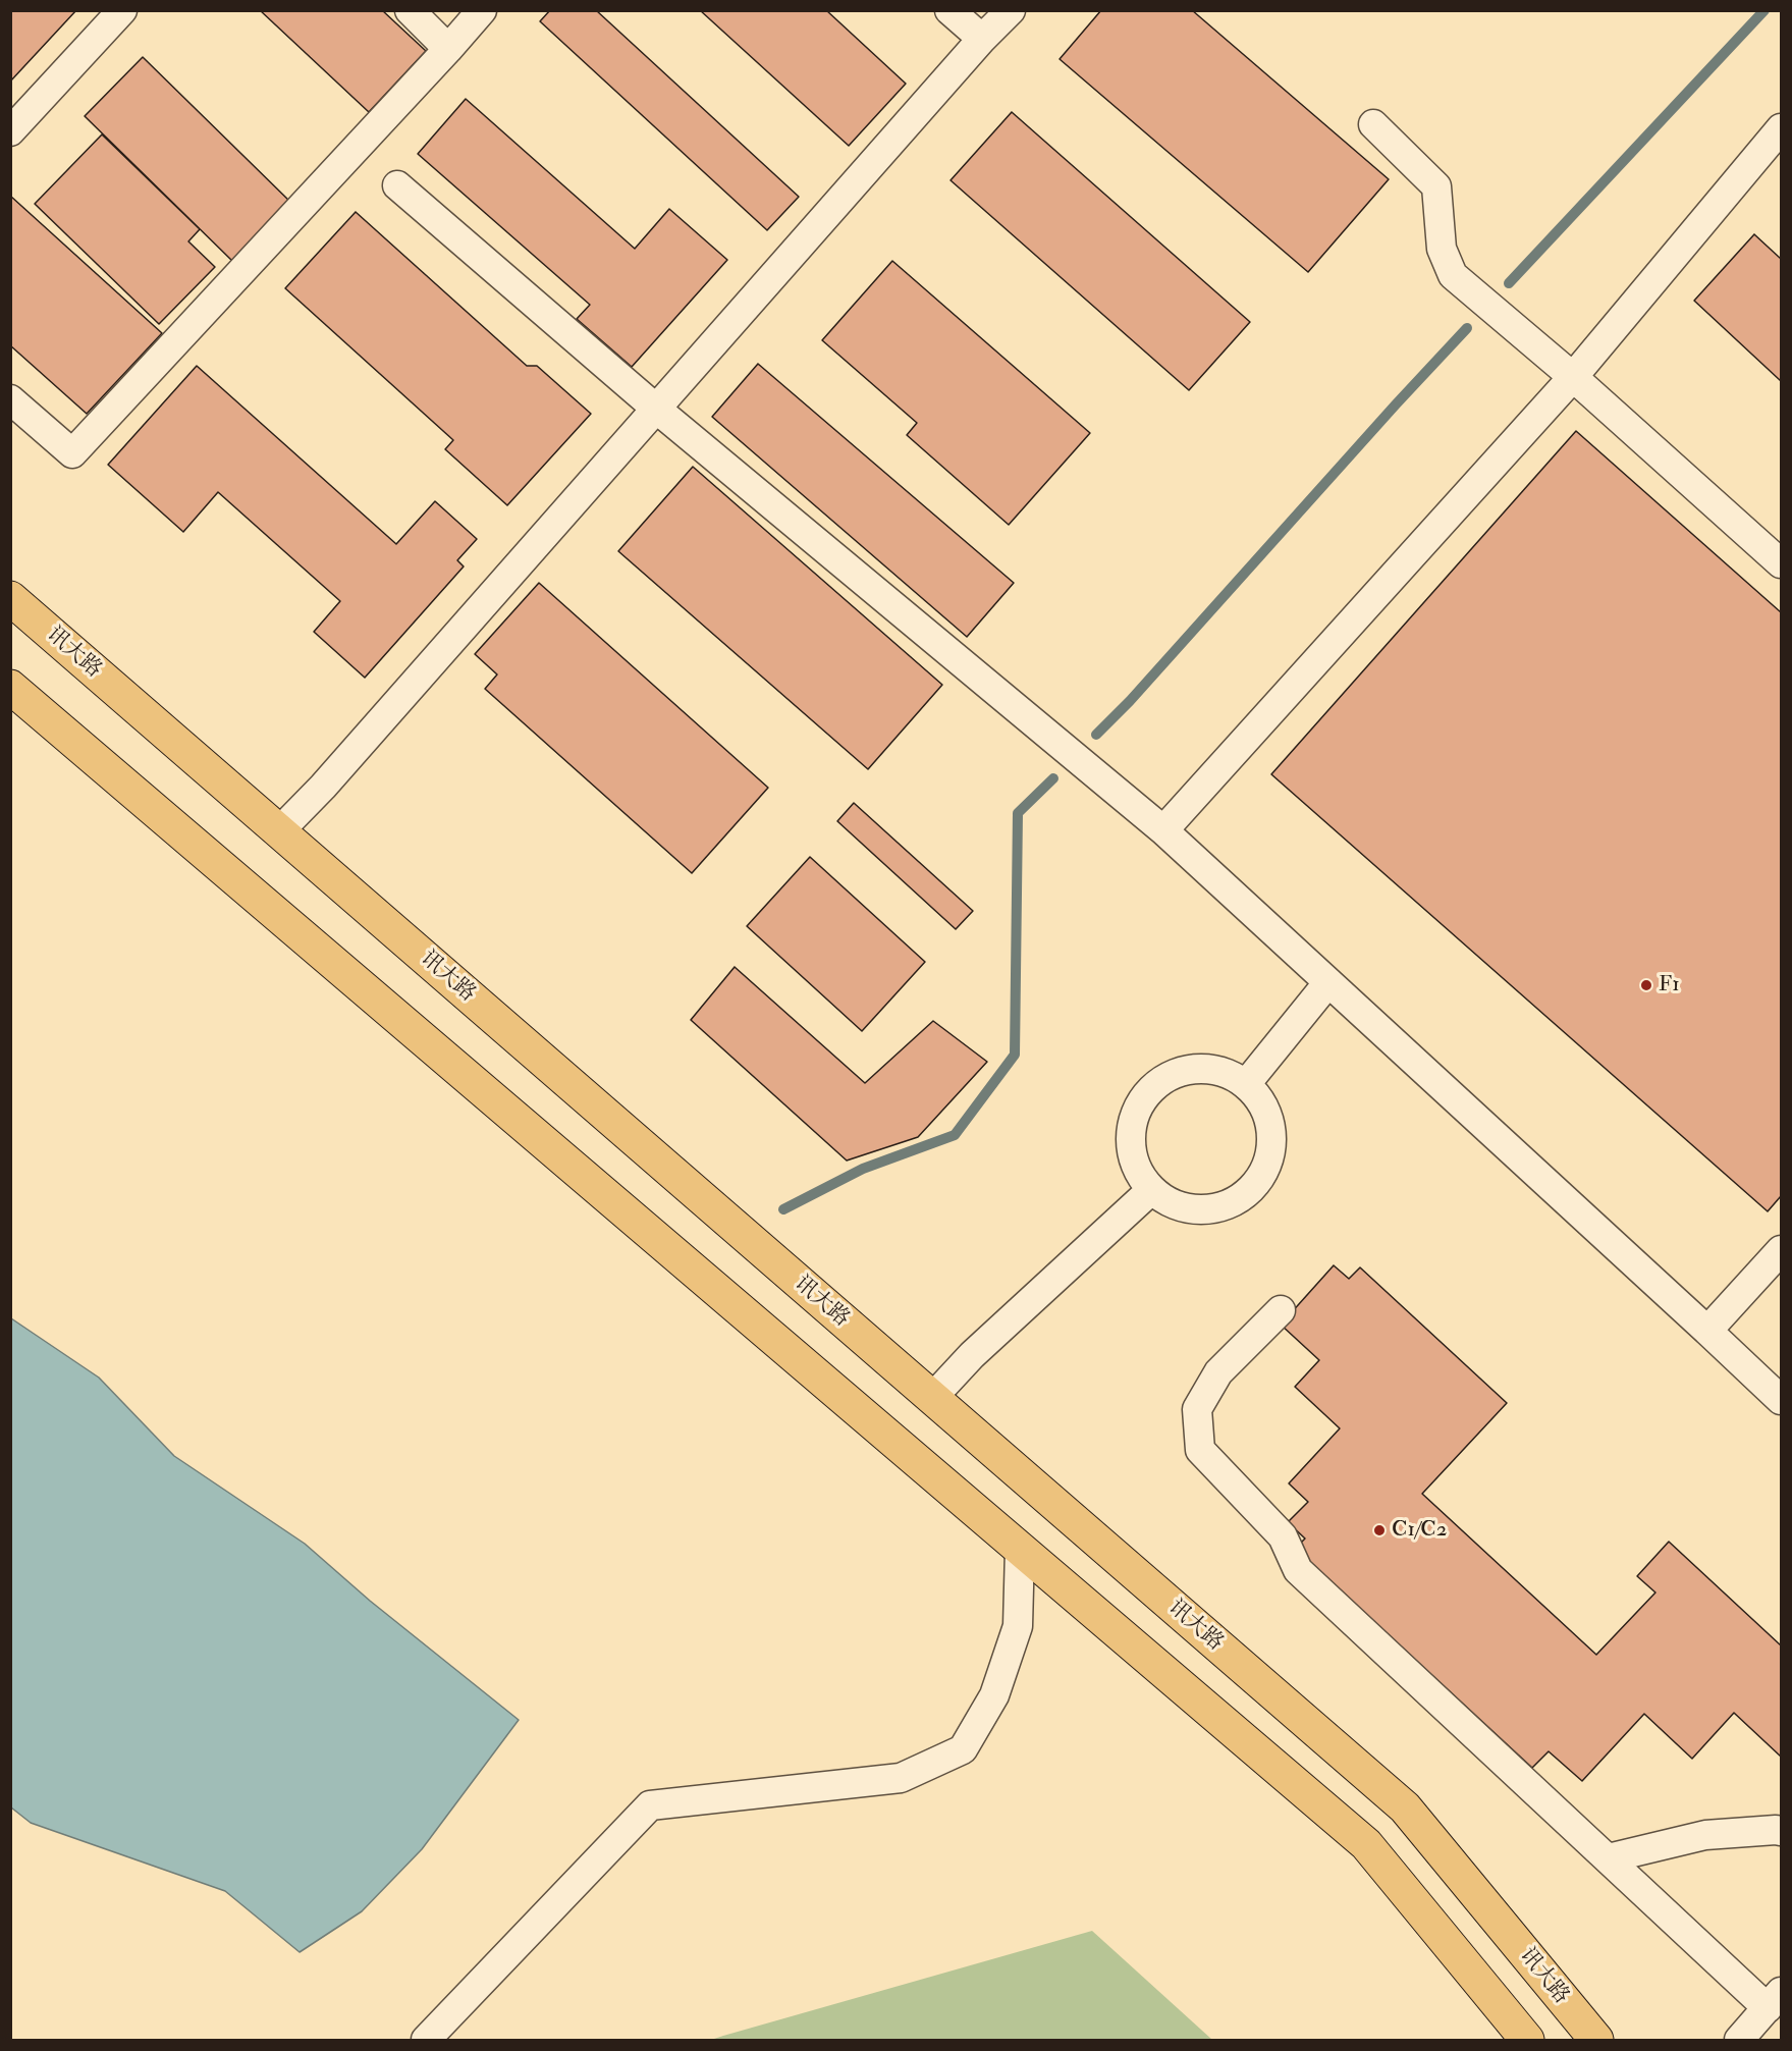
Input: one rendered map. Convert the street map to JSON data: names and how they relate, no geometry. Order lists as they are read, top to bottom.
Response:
{
  "streets": {
    "highway": ["讯大路"]
  },
  "places": ["F1", "C1/C2"]
}
